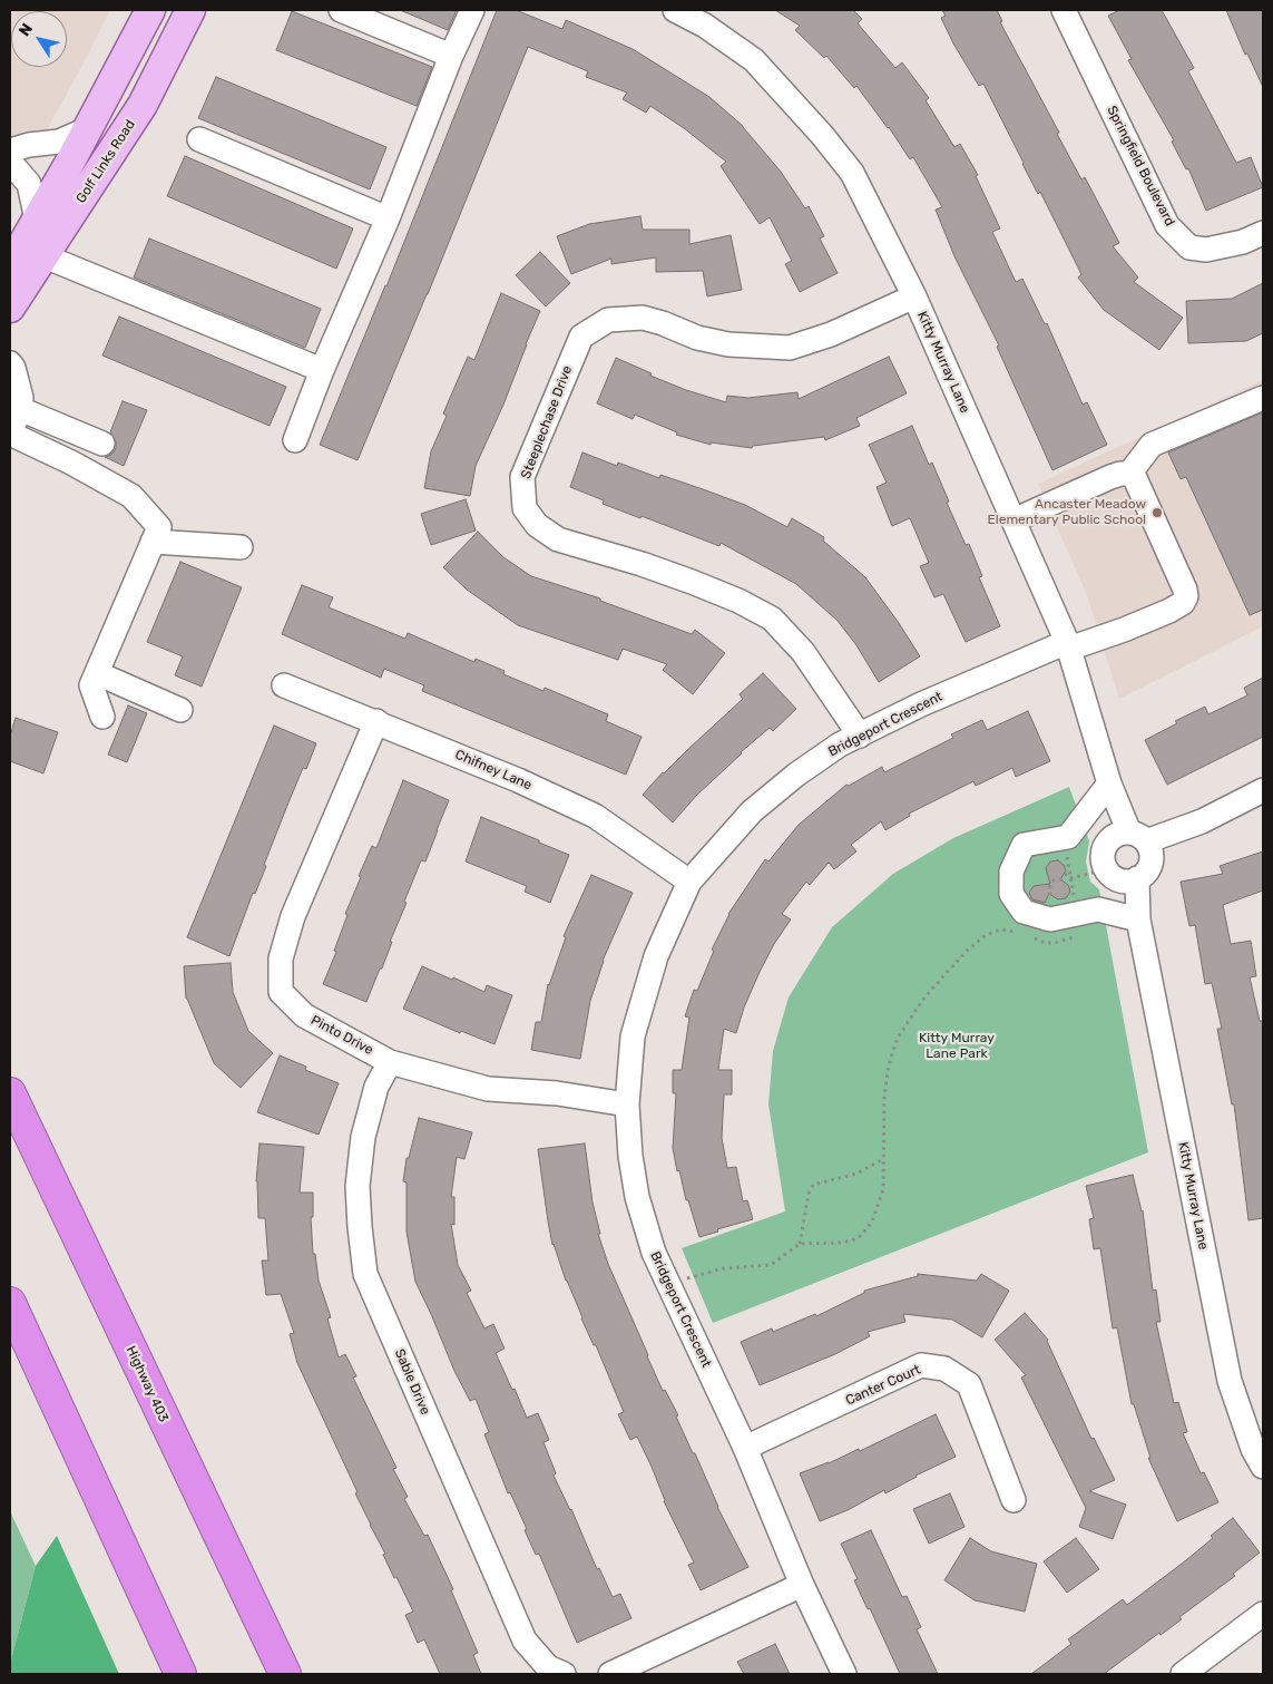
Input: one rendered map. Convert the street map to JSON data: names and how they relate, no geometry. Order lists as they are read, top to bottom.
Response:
{
  "streets": {
    "highway": ["Highway 403"],
    "main road": ["Golf Links Road"],
    "street": [
      "Springfield Boulevard",
      "Kitty Murray Lane",
      "Steeplechase Drive",
      "Bridgeport Crescent",
      "Chifney Lane",
      "Pinto Drive",
      "Sable Drive",
      "Canter Court"
    ]
  },
  "crossings": [
    ["Kitty Murray Lane", "Steeplechase Drive"],
    ["Kitty Murray Lane", "Bridgeport Crescent"],
    ["Steeplechase Drive", "Bridgeport Crescent"],
    ["Bridgeport Crescent", "Chifney Lane"],
    ["Bridgeport Crescent", "Pinto Drive"],
    ["Bridgeport Crescent", "Canter Court"],
    ["Chifney Lane", "Pinto Drive"],
    ["Pinto Drive", "Sable Drive"]
  ],
  "parks": ["Kitty Murray Lane Park"],
  "places": ["Ancaster Meadow Elementary Public School"],
  "north": "top left"
}
